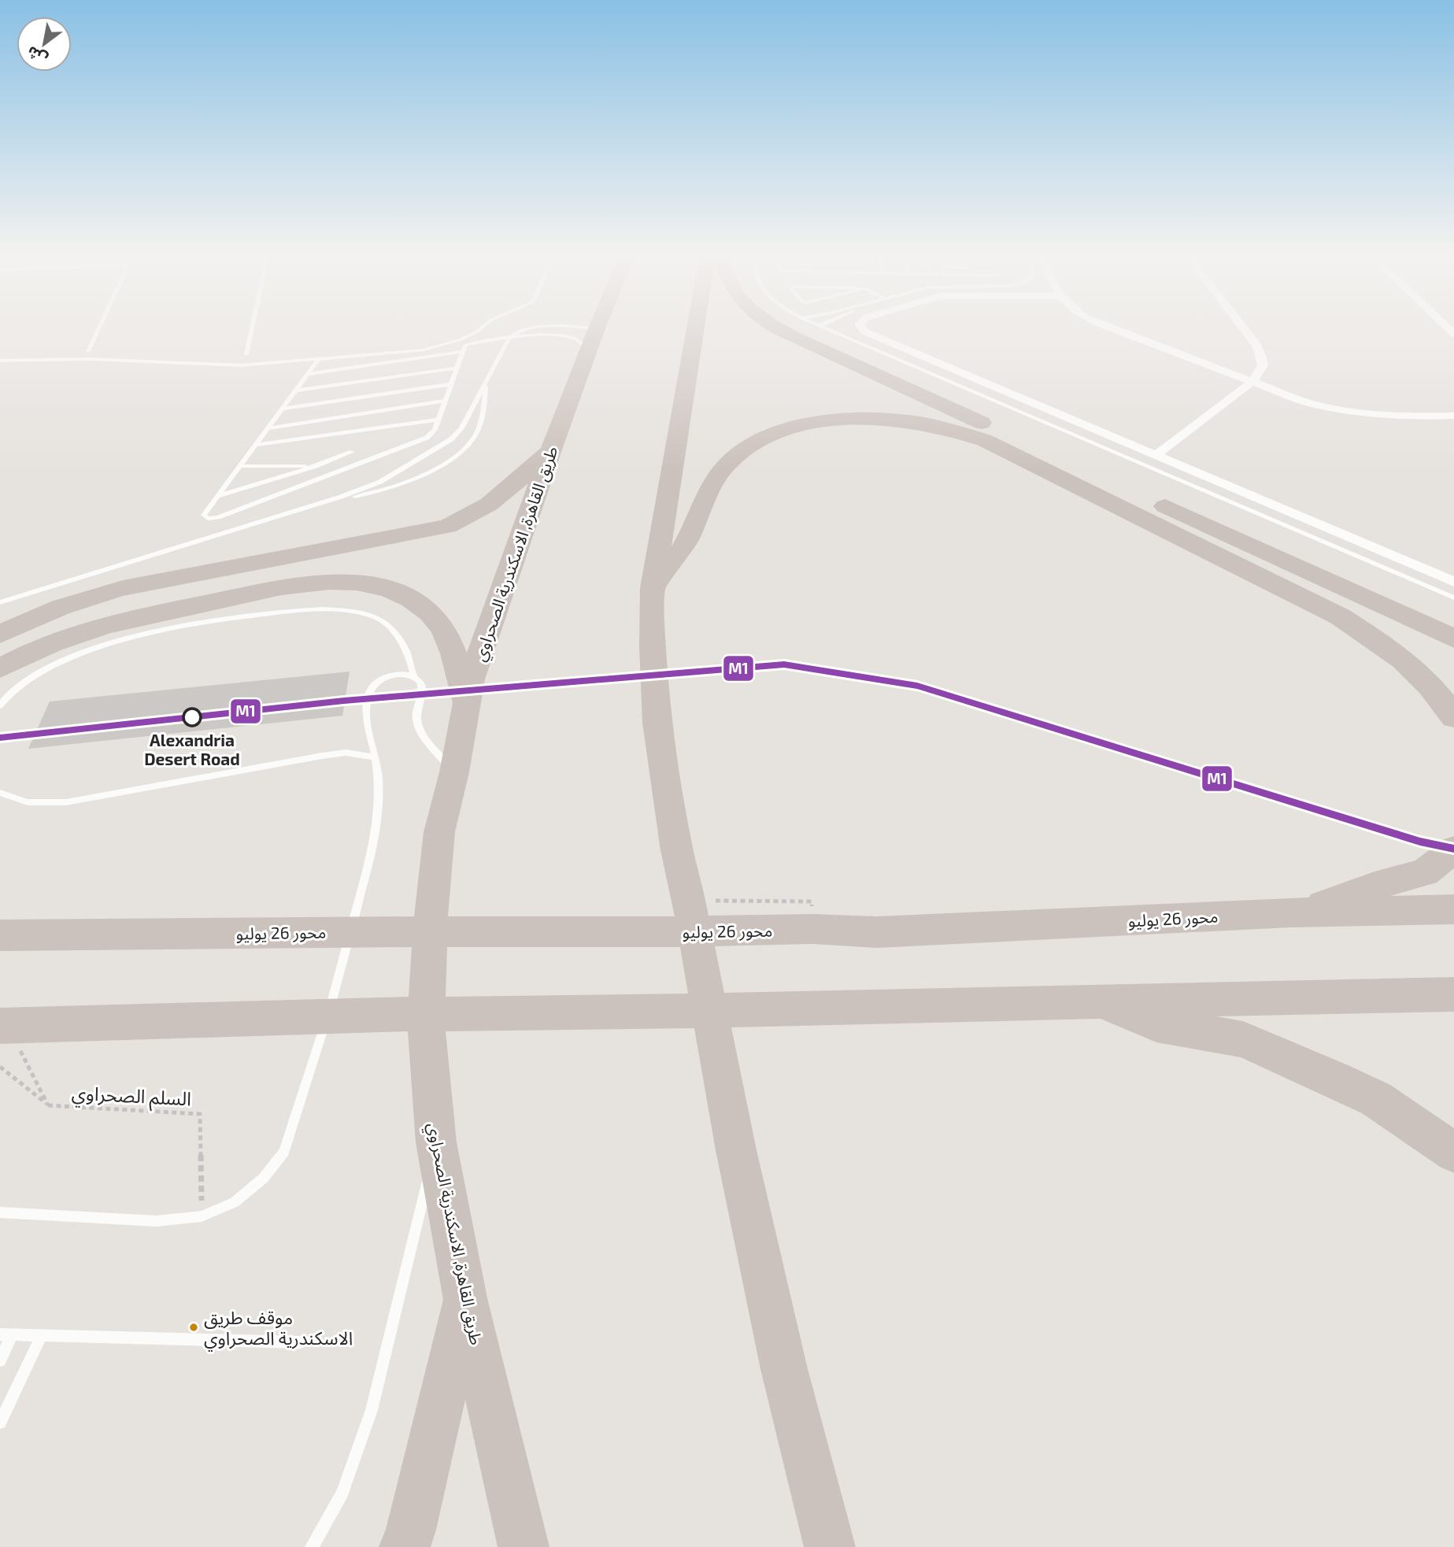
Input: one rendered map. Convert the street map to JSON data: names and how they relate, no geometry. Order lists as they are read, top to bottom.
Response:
{
  "streets": {
    "highway": ["طريق القاهرة, الاسكندرية الصحراوي", "محور 26 يوليو"],
    "path": ["السلم الصحراوي"]
  },
  "places": ["Alexandria Desert Road", "موقف طريق الاسكندرية الصحراوي"],
  "lines": ["transit line M1"],
  "north": "bottom left"
}
